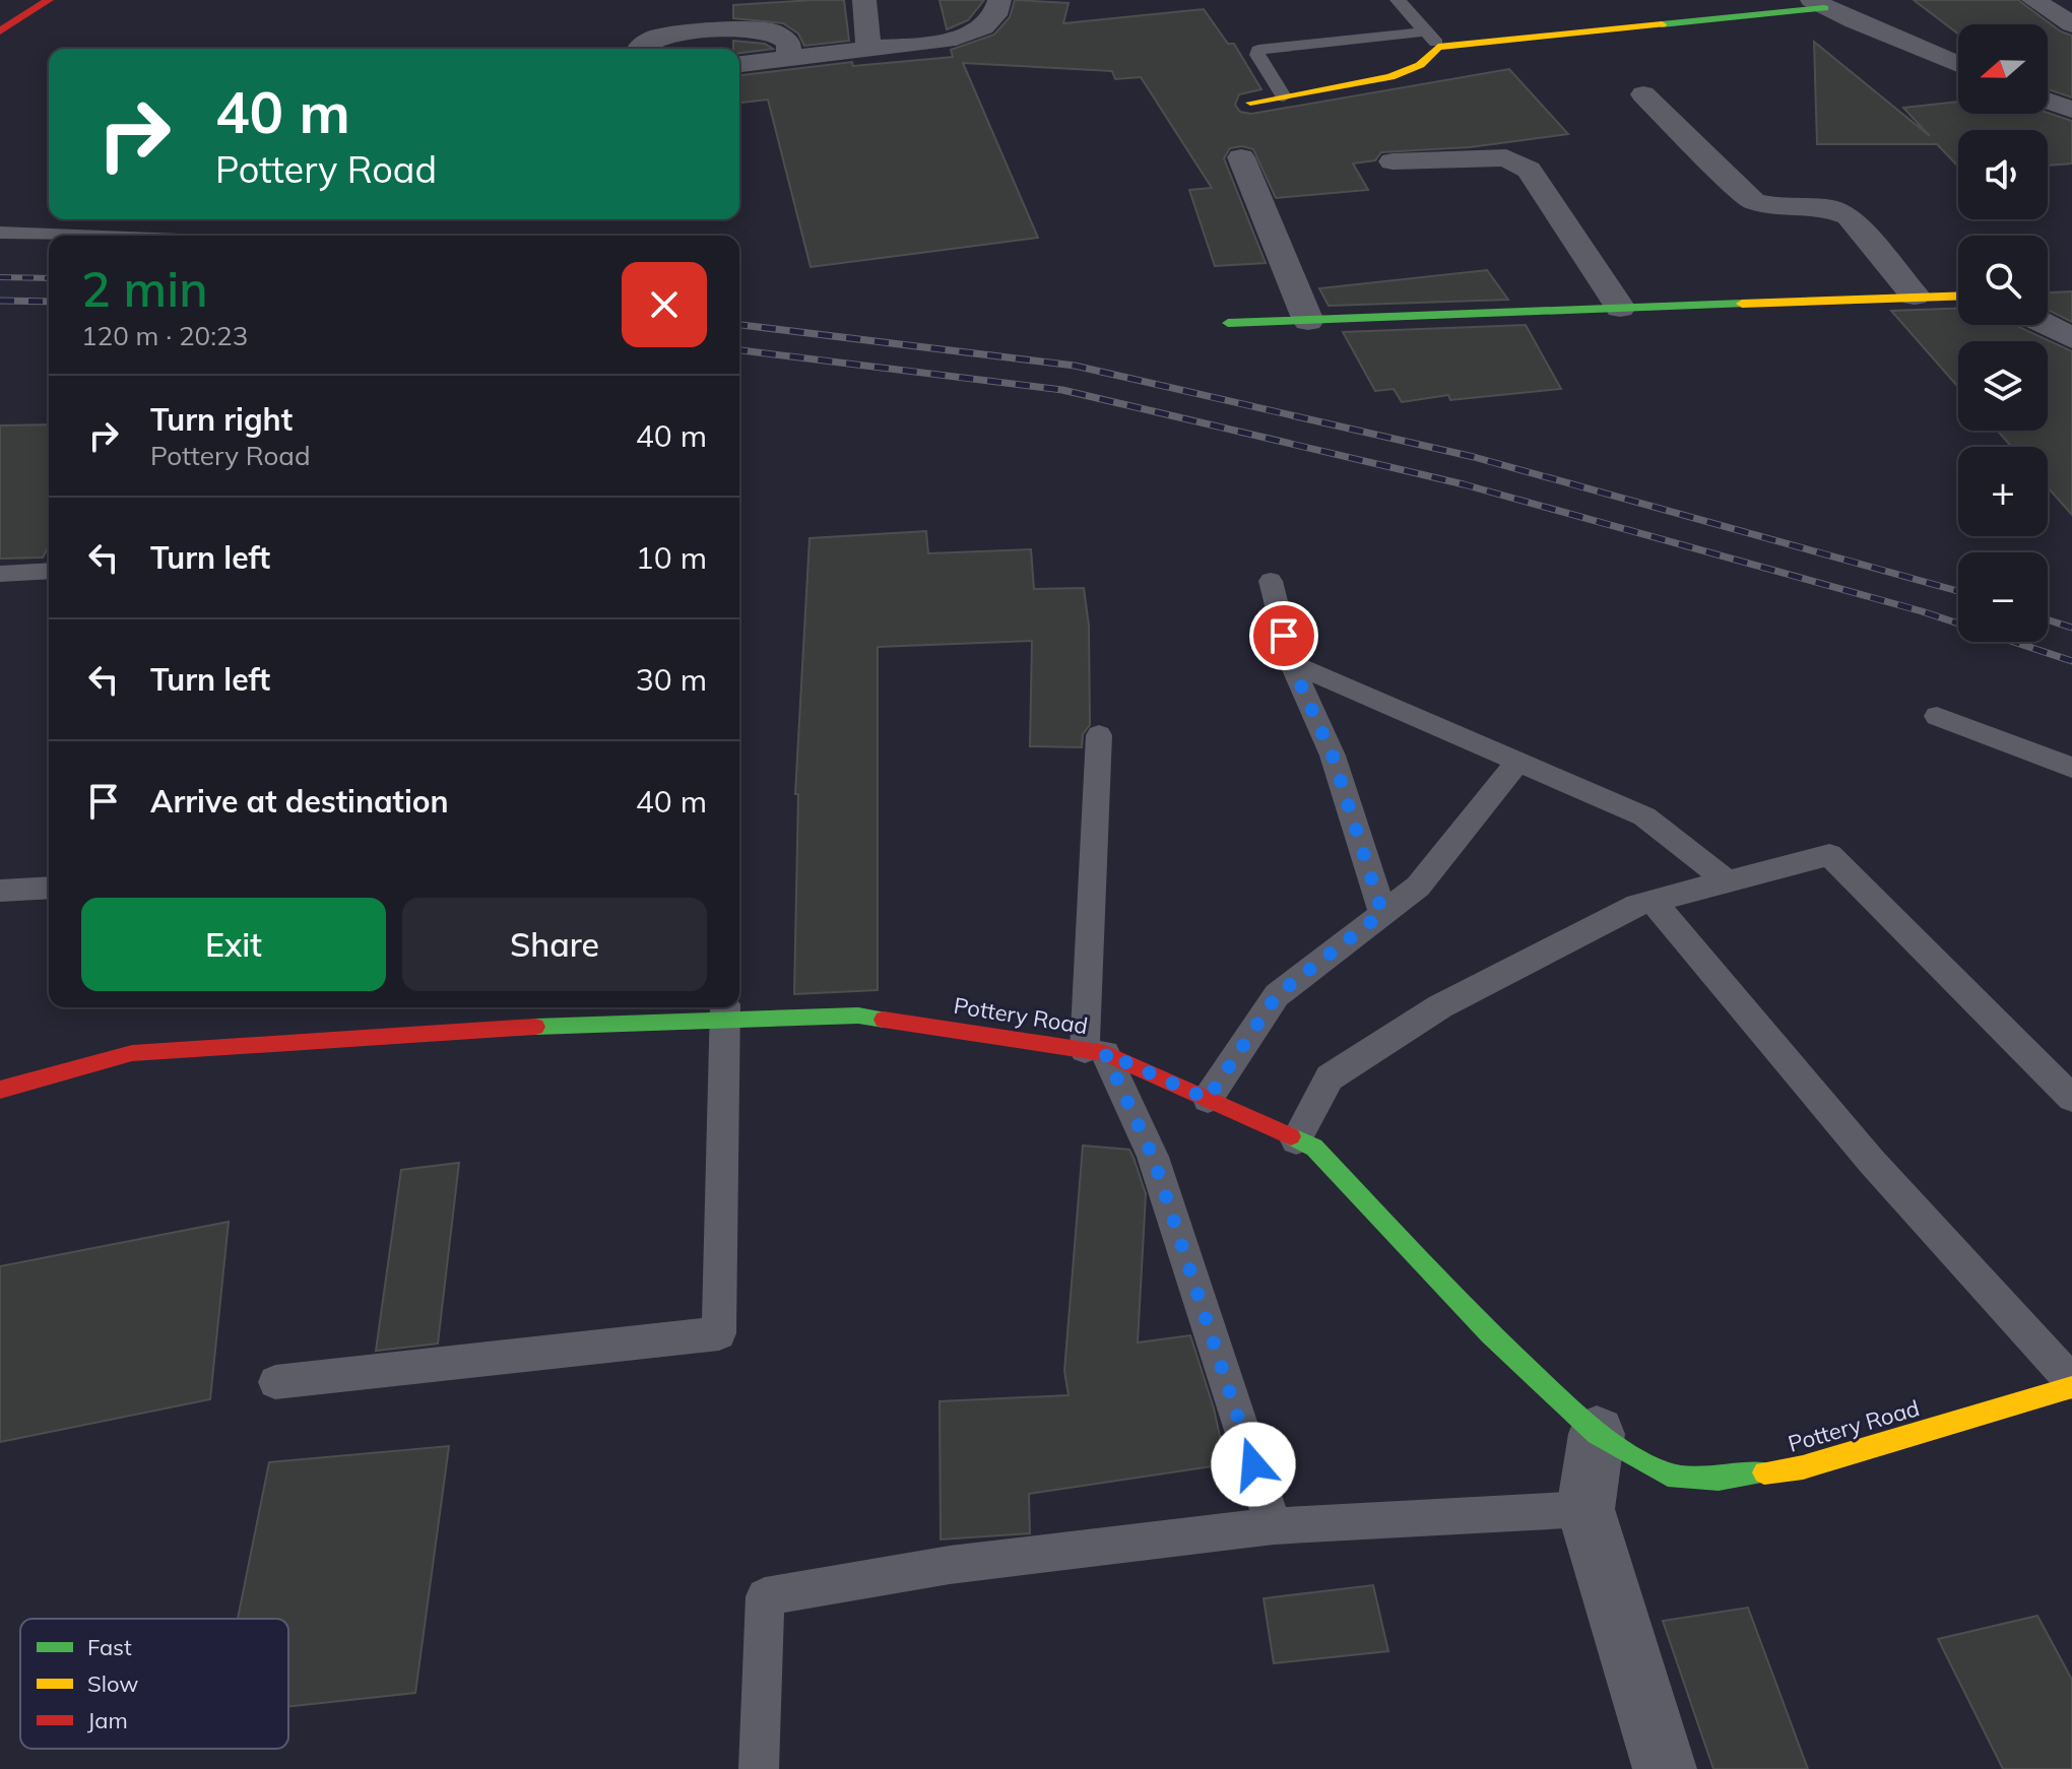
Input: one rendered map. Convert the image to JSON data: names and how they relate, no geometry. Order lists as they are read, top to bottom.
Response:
{
  "streets": {
    "street": ["Pottery Road"]
  },
  "legend": ["Fast", "Slow", "Jam"],
  "north": "left",
  "page": {
    "map_buttons": ["+", "−"],
    "turn": ["40 m", "Pottery Road"],
    "heading": ["2 min", "120 m · 20:23"],
    "list": [
      {
        "name": "Turn right",
        "note": "Pottery Road",
        "value": "40 m"
      },
      {
        "name": "Turn left",
        "value": "10 m"
      },
      {
        "name": "Turn left",
        "value": "30 m"
      },
      {
        "name": "Arrive at destination",
        "value": "40 m"
      }
    ],
    "buttons": ["Exit", "Share"]
  }
}
